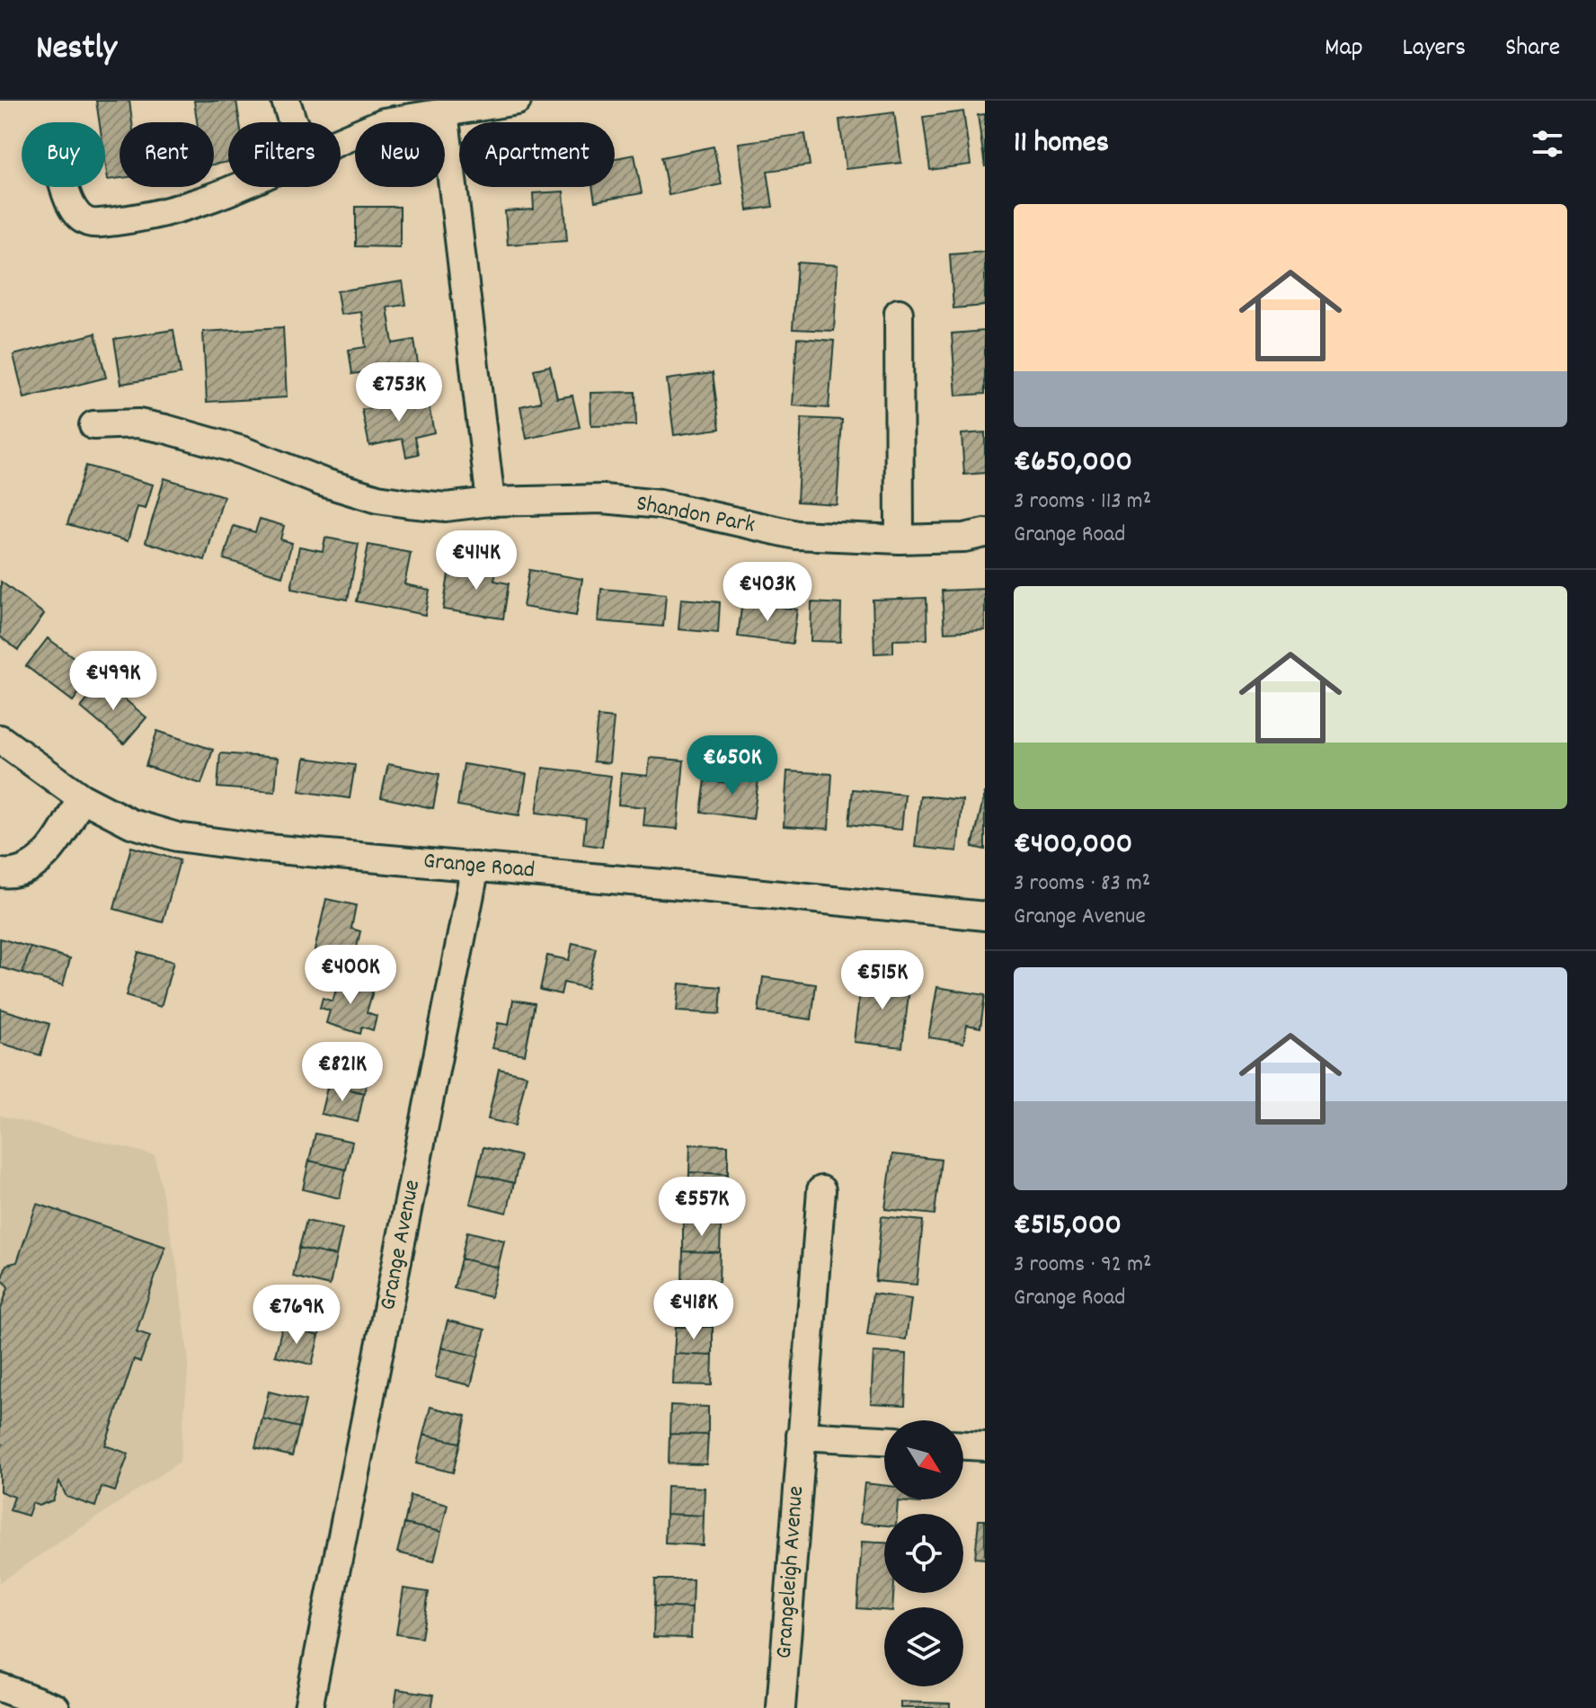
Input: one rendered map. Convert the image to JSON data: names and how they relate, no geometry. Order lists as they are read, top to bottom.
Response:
{
  "streets": {
    "street": [
      "Shandon Park",
      "Grange Road",
      "Grange Avenue",
      "Grangeleigh Avenue"
    ]
  },
  "crossings": [
    ["Grange Road", "Grange Avenue"]
  ],
  "north": "bottom right",
  "page": {
    "header": "Nestly",
    "nav": ["Map", "Layers", "Share"],
    "heading": "11 homes",
    "chip": [
      "Buy",
      "Rent",
      "Filters",
      "New",
      "Apartment"
    ],
    "list": [
      {
        "name": "€650,000",
        "note": "3 rooms · 113 m² · Grange Road"
      },
      {
        "name": "€400,000",
        "note": "3 rooms · 83 m² · Grange Avenue"
      },
      {
        "name": "€515,000",
        "note": "3 rooms · 92 m² · Grange Road"
      }
    ],
    "price": [
      "€753K",
      "€414K",
      "€403K",
      "€499K",
      "€650K",
      "€400K",
      "€515K",
      "€821K",
      "€557K",
      "€418K",
      "€769K"
    ]
  }
}
